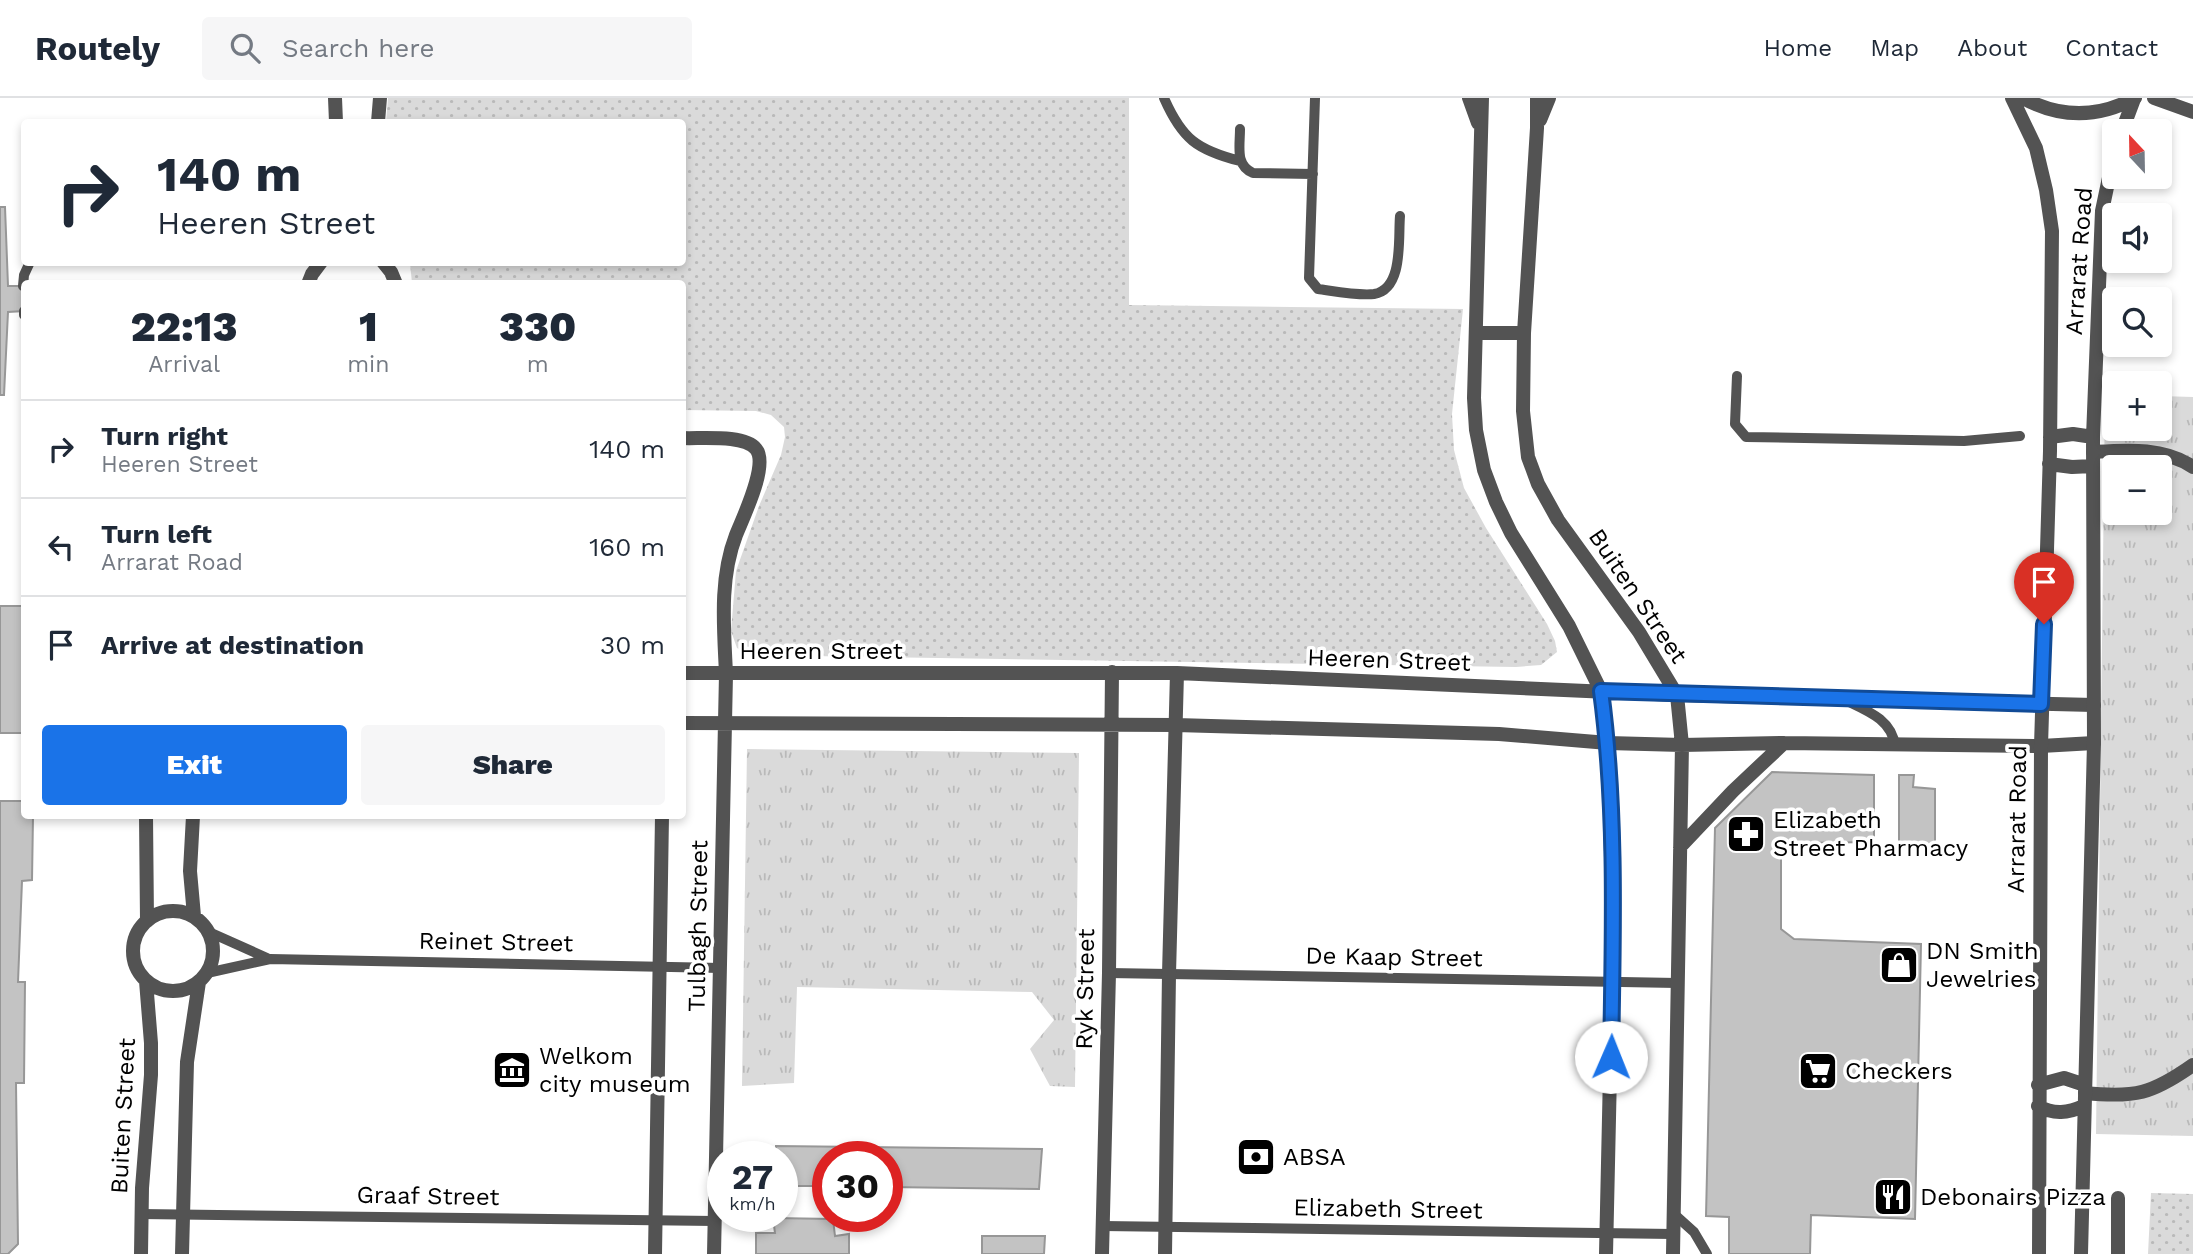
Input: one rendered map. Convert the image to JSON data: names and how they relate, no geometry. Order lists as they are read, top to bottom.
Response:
{
  "streets": {
    "street": [
      "Arrarat Road",
      "Buiten Street",
      "Heeren Street",
      "Tulbagh Street",
      "Ryk Street"
    ],
    "lane": [
      "Reinet Street",
      "De Kaap Street",
      "Graaf Street",
      "Elizabeth Street"
    ]
  },
  "crossings": [
    ["Arrarat Road", "Heeren Street"],
    ["Buiten Street", "Heeren Street"],
    ["Buiten Street", "Reinet Street"],
    ["Buiten Street", "De Kaap Street"],
    ["Buiten Street", "Graaf Street"],
    ["Buiten Street", "Elizabeth Street"],
    ["Heeren Street", "Tulbagh Street"],
    ["Heeren Street", "Ryk Street"],
    ["Tulbagh Street", "Reinet Street"],
    ["Tulbagh Street", "Graaf Street"],
    ["De Kaap Street", "Ryk Street"],
    ["Ryk Street", "Elizabeth Street"]
  ],
  "places": {
    "pharmacy": ["Elizabeth Street Pharmacy"],
    "shop": ["DN Smith Jewelries"],
    "museum": ["Welkom city museum"],
    "supermarket": ["Checkers"],
    "bank": ["ABSA"],
    "restaurant": ["Debonairs Pizza"]
  },
  "north": "top",
  "page": {
    "header": "Routely",
    "search": "Search here",
    "nav": [
      "Home",
      "Map",
      "About",
      "Contact"
    ],
    "map_buttons": ["+", "−"],
    "turn": ["140 m", "Heeren Street"],
    "eta": [
      "22:13",
      "Arrival",
      "1",
      "min",
      "330",
      "m"
    ],
    "list": [
      {
        "name": "Turn right",
        "note": "Heeren Street",
        "value": "140 m"
      },
      {
        "name": "Turn left",
        "note": "Arrarat Road",
        "value": "160 m"
      },
      {
        "name": "Arrive at destination",
        "value": "30 m"
      }
    ],
    "buttons": ["Exit", "Share"],
    "speed": "27 km/h",
    "limit": "30"
  }
}
